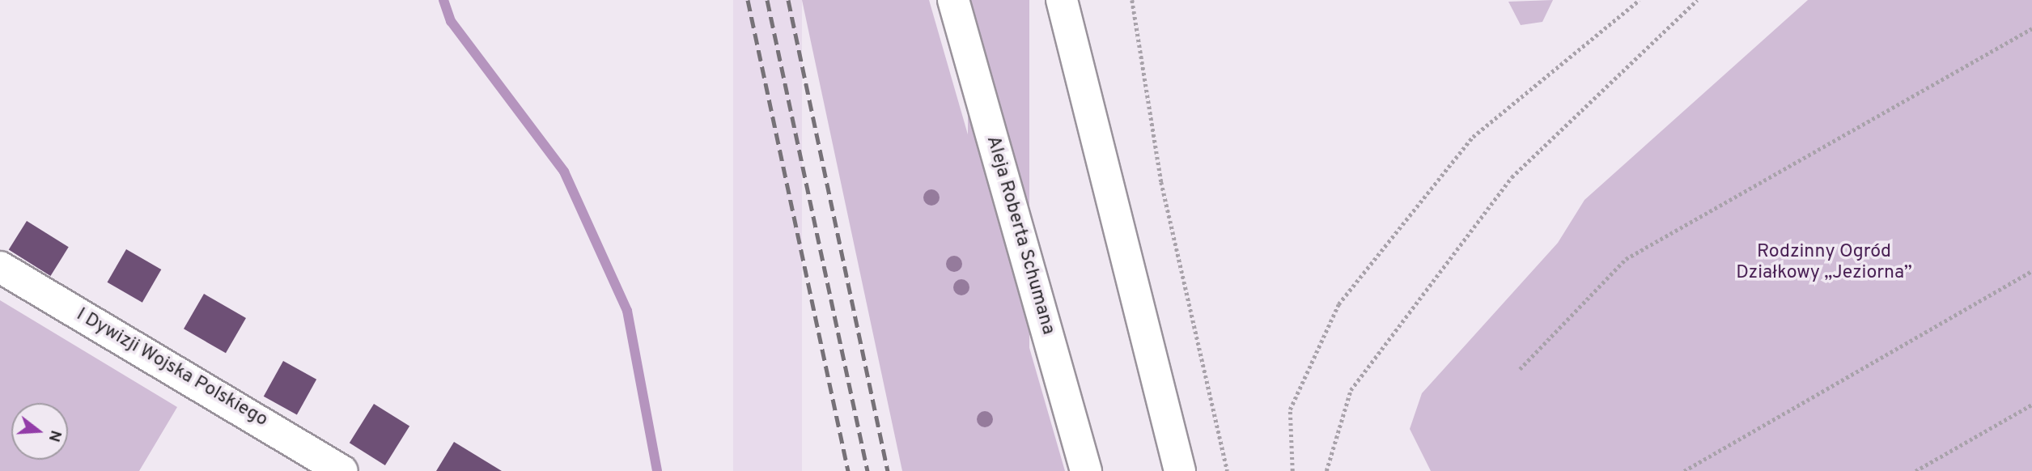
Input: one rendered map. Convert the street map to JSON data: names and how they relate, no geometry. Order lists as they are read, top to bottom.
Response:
{
  "streets": {
    "main road": ["Aleja Roberta Schumana", "I Dywizji Wojska Polskiego"]
  },
  "parks": ["Rodzinny Ogród Działkowy „Jeziorna”"],
  "north": "right"
}
